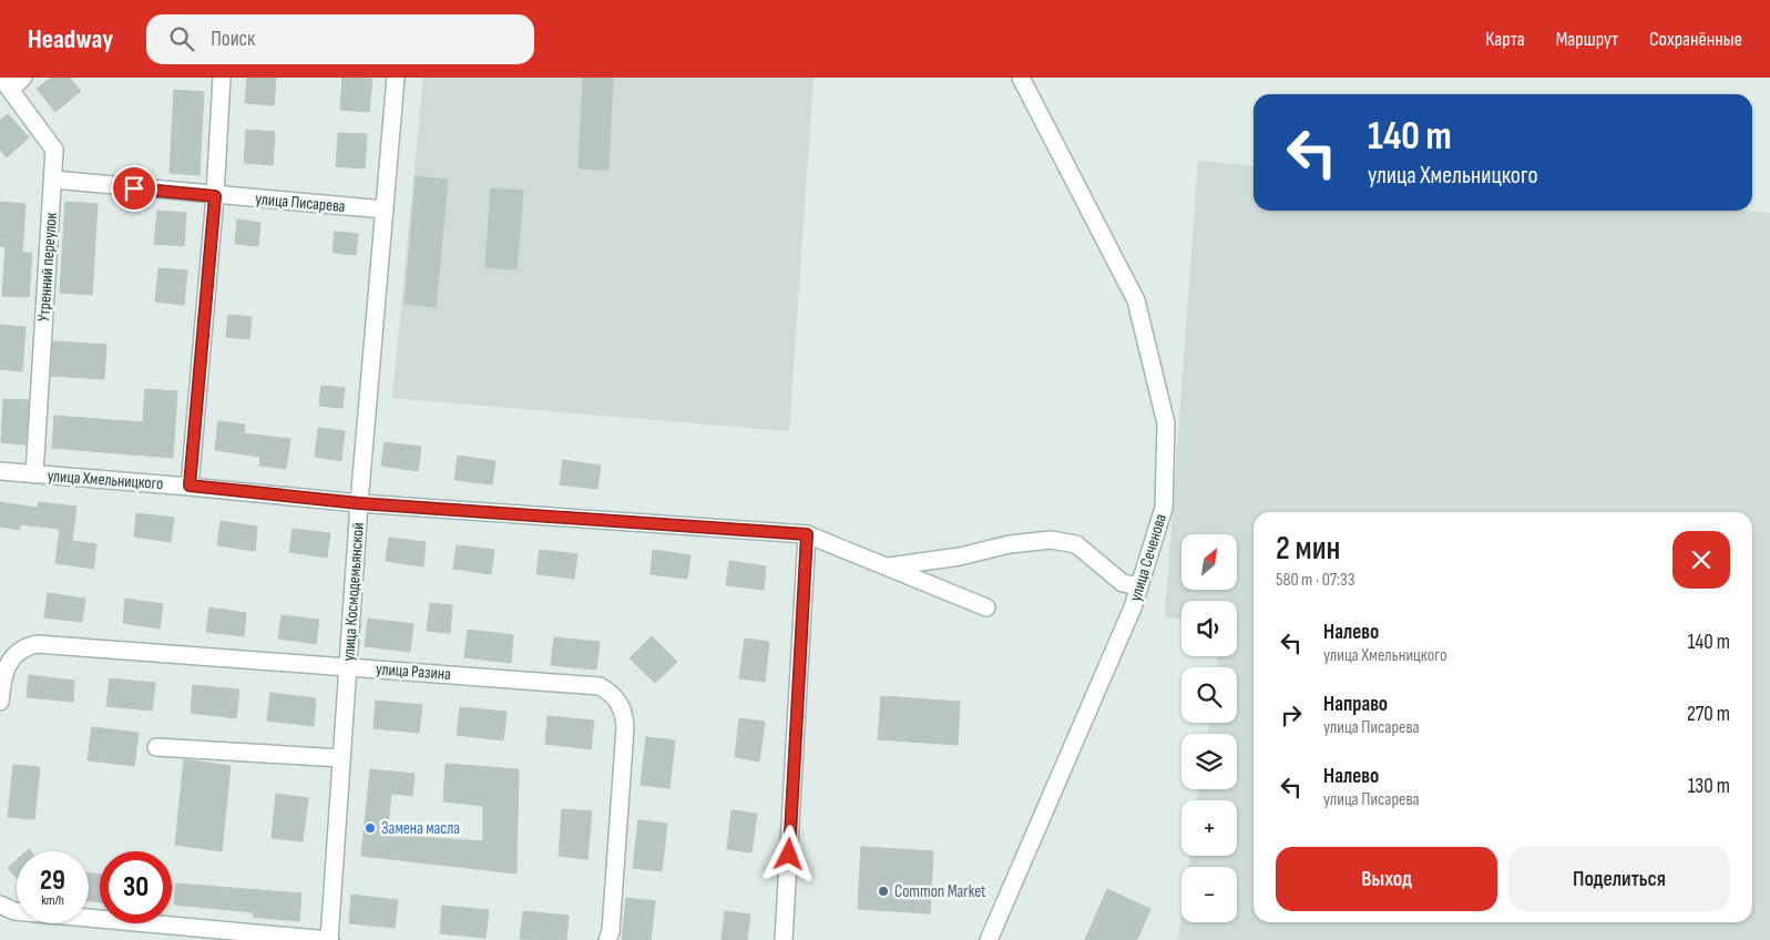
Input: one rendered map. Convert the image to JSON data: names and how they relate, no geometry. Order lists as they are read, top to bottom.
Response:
{
  "streets": {
    "street": [
      "улица Писарева",
      "Утренний переулок",
      "улица Хмельницкого",
      "улица Сеченова",
      "улица Космодемьянской",
      "улица Разина"
    ]
  },
  "crossings": [
    ["улица Писарева", "Утренний переулок"],
    ["улица Писарева", "улица Космодемьянской"],
    ["Утренний переулок", "улица Хмельницкого"],
    ["улица Хмельницкого", "улица Космодемьянской"],
    ["улица Космодемьянской", "улица Разина"]
  ],
  "places": ["Замена масла", "Common Market"],
  "north": "top right",
  "page": {
    "header": "Headway",
    "search": "Поиск",
    "nav": ["Карта", "Маршрут", "Сохранённые"],
    "turn": ["140 m", "улица Хмельницкого"],
    "heading": ["2 мин", "580 m · 07:33"],
    "map_buttons": ["+", "−"],
    "list": [
      {
        "name": "Налево",
        "note": "улица Хмельницкого",
        "value": "140 m"
      },
      {
        "name": "Направо",
        "note": "улица Писарева",
        "value": "270 m"
      },
      {
        "name": "Налево",
        "note": "улица Писарева",
        "value": "130 m"
      }
    ],
    "buttons": ["Выход", "Поделиться"],
    "speed": "29 km/h",
    "limit": "30"
  }
}
